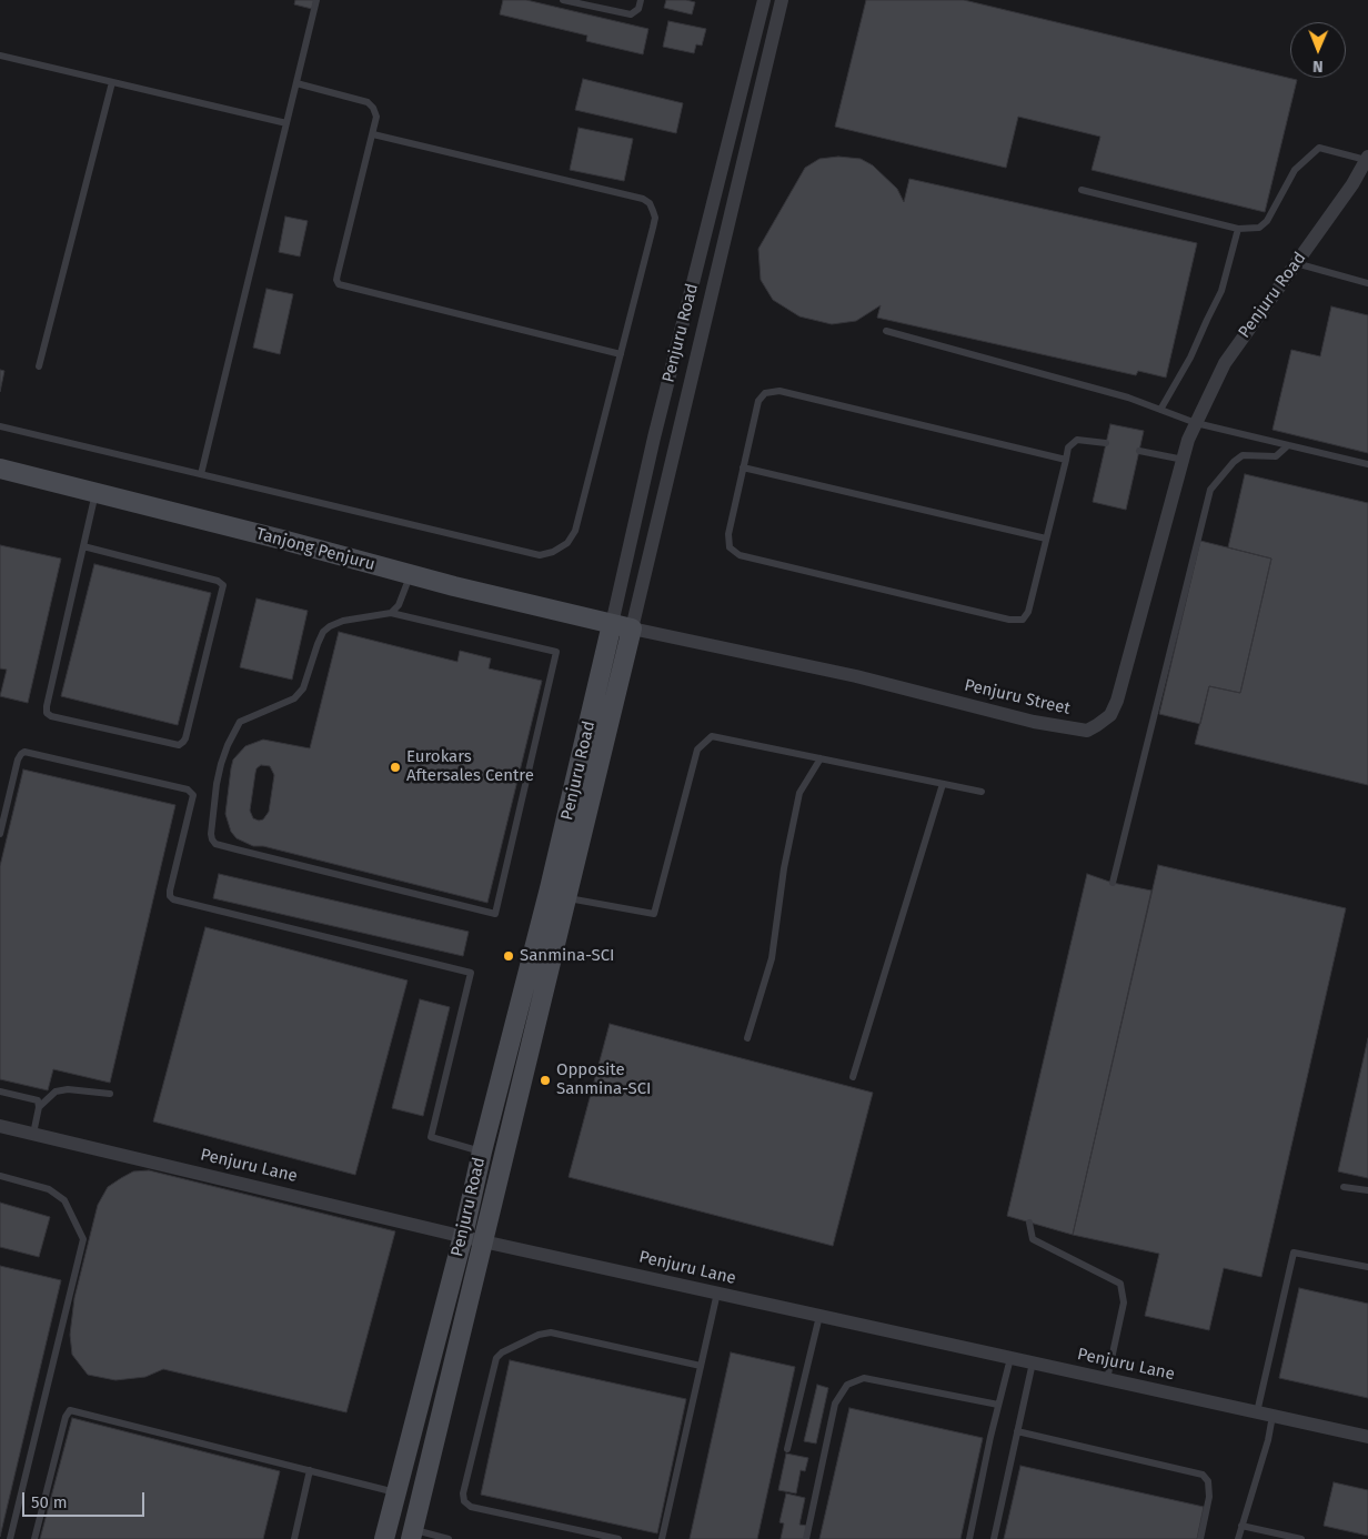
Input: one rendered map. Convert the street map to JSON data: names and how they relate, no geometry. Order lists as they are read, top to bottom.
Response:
{
  "streets": {
    "main road": ["Penjuru Road", "Tanjong Penjuru"],
    "street": ["Penjuru Street", "Penjuru Lane"]
  },
  "crossings": [
    ["Penjuru Road", "Tanjong Penjuru"],
    ["Penjuru Road", "Penjuru Street"],
    ["Penjuru Road", "Penjuru Lane"],
    ["Tanjong Penjuru", "Penjuru Street"]
  ],
  "places": ["Eurokars Aftersales Centre", "Sanmina-SCI", "Opposite Sanmina-SCI"],
  "scale_bar": "50 m",
  "north": "bottom"
}
